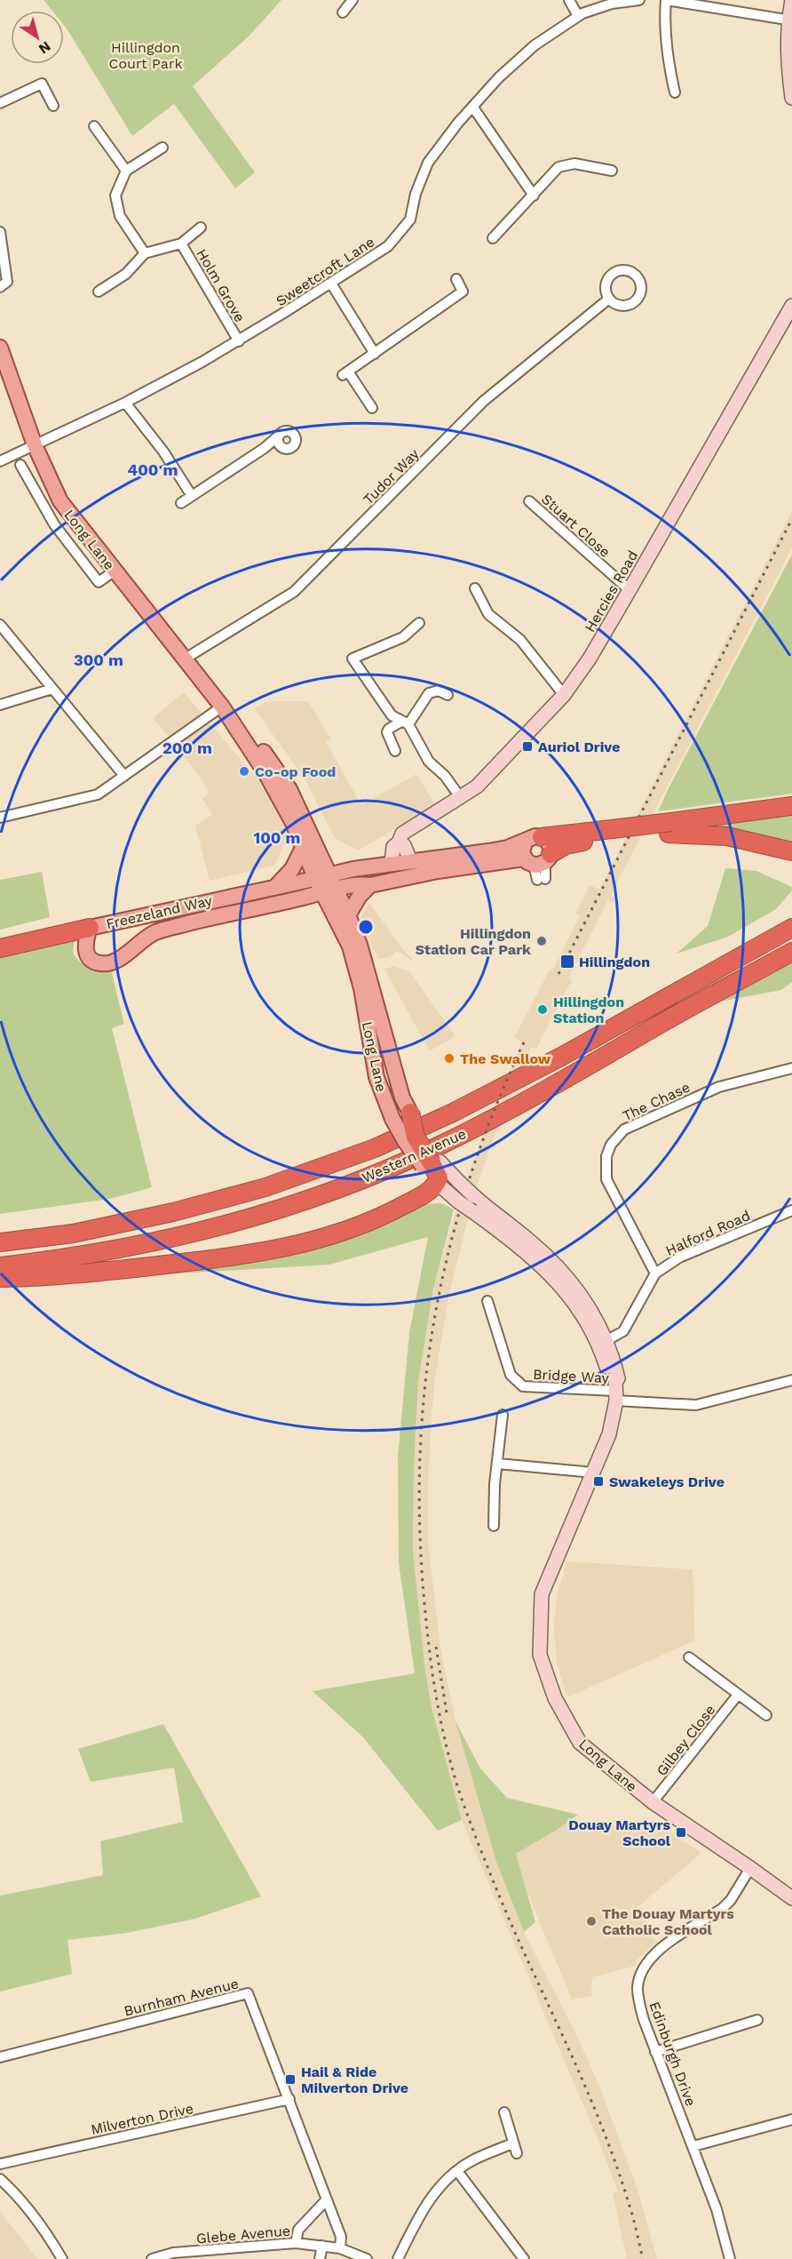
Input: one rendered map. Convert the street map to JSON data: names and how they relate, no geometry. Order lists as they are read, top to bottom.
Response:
{
  "streets": {
    "highway": ["Western Avenue"],
    "main road": ["Long Lane", "Hercies Road", "Freezeland Way"],
    "street": [
      "Sweetcroft Lane",
      "Holm Grove",
      "Tudor Way",
      "Stuart Close",
      "The Chase",
      "Halford Road",
      "Bridge Way",
      "Gilbey Close",
      "Burnham Avenue",
      "Edinburgh Drive",
      "Milverton Drive",
      "Glebe Avenue"
    ]
  },
  "crossings": [
    ["Sweetcroft Lane", "Holm Grove"],
    ["Sweetcroft Lane", "Long Lane"],
    ["Tudor Way", "Long Lane"],
    ["Stuart Close", "Hercies Road"],
    ["Long Lane", "Freezeland Way"],
    ["Long Lane", "Halford Road"],
    ["Long Lane", "Bridge Way"],
    ["Long Lane", "Gilbey Close"],
    ["Long Lane", "Edinburgh Drive"],
    ["The Chase", "Halford Road"],
    ["Burnham Avenue", "Milverton Drive"],
    ["Burnham Avenue", "Glebe Avenue"]
  ],
  "parks": ["Hillingdon Court Park"],
  "places": {
    "transit": [
      "Auriol Drive",
      "Hillingdon",
      "Swakeleys Drive",
      "Douay Martyrs School",
      "Hail & Ride Milverton Drive"
    ],
    "other": [
      "Co-op Food",
      "Hillingdon Station Car Park",
      "Hillingdon Station",
      "The Swallow",
      "The Douay Martyrs Catholic School"
    ]
  },
  "north": "bottom right",
  "rings": [
    "400 m",
    "300 m",
    "200 m",
    "100 m"
  ]
}
